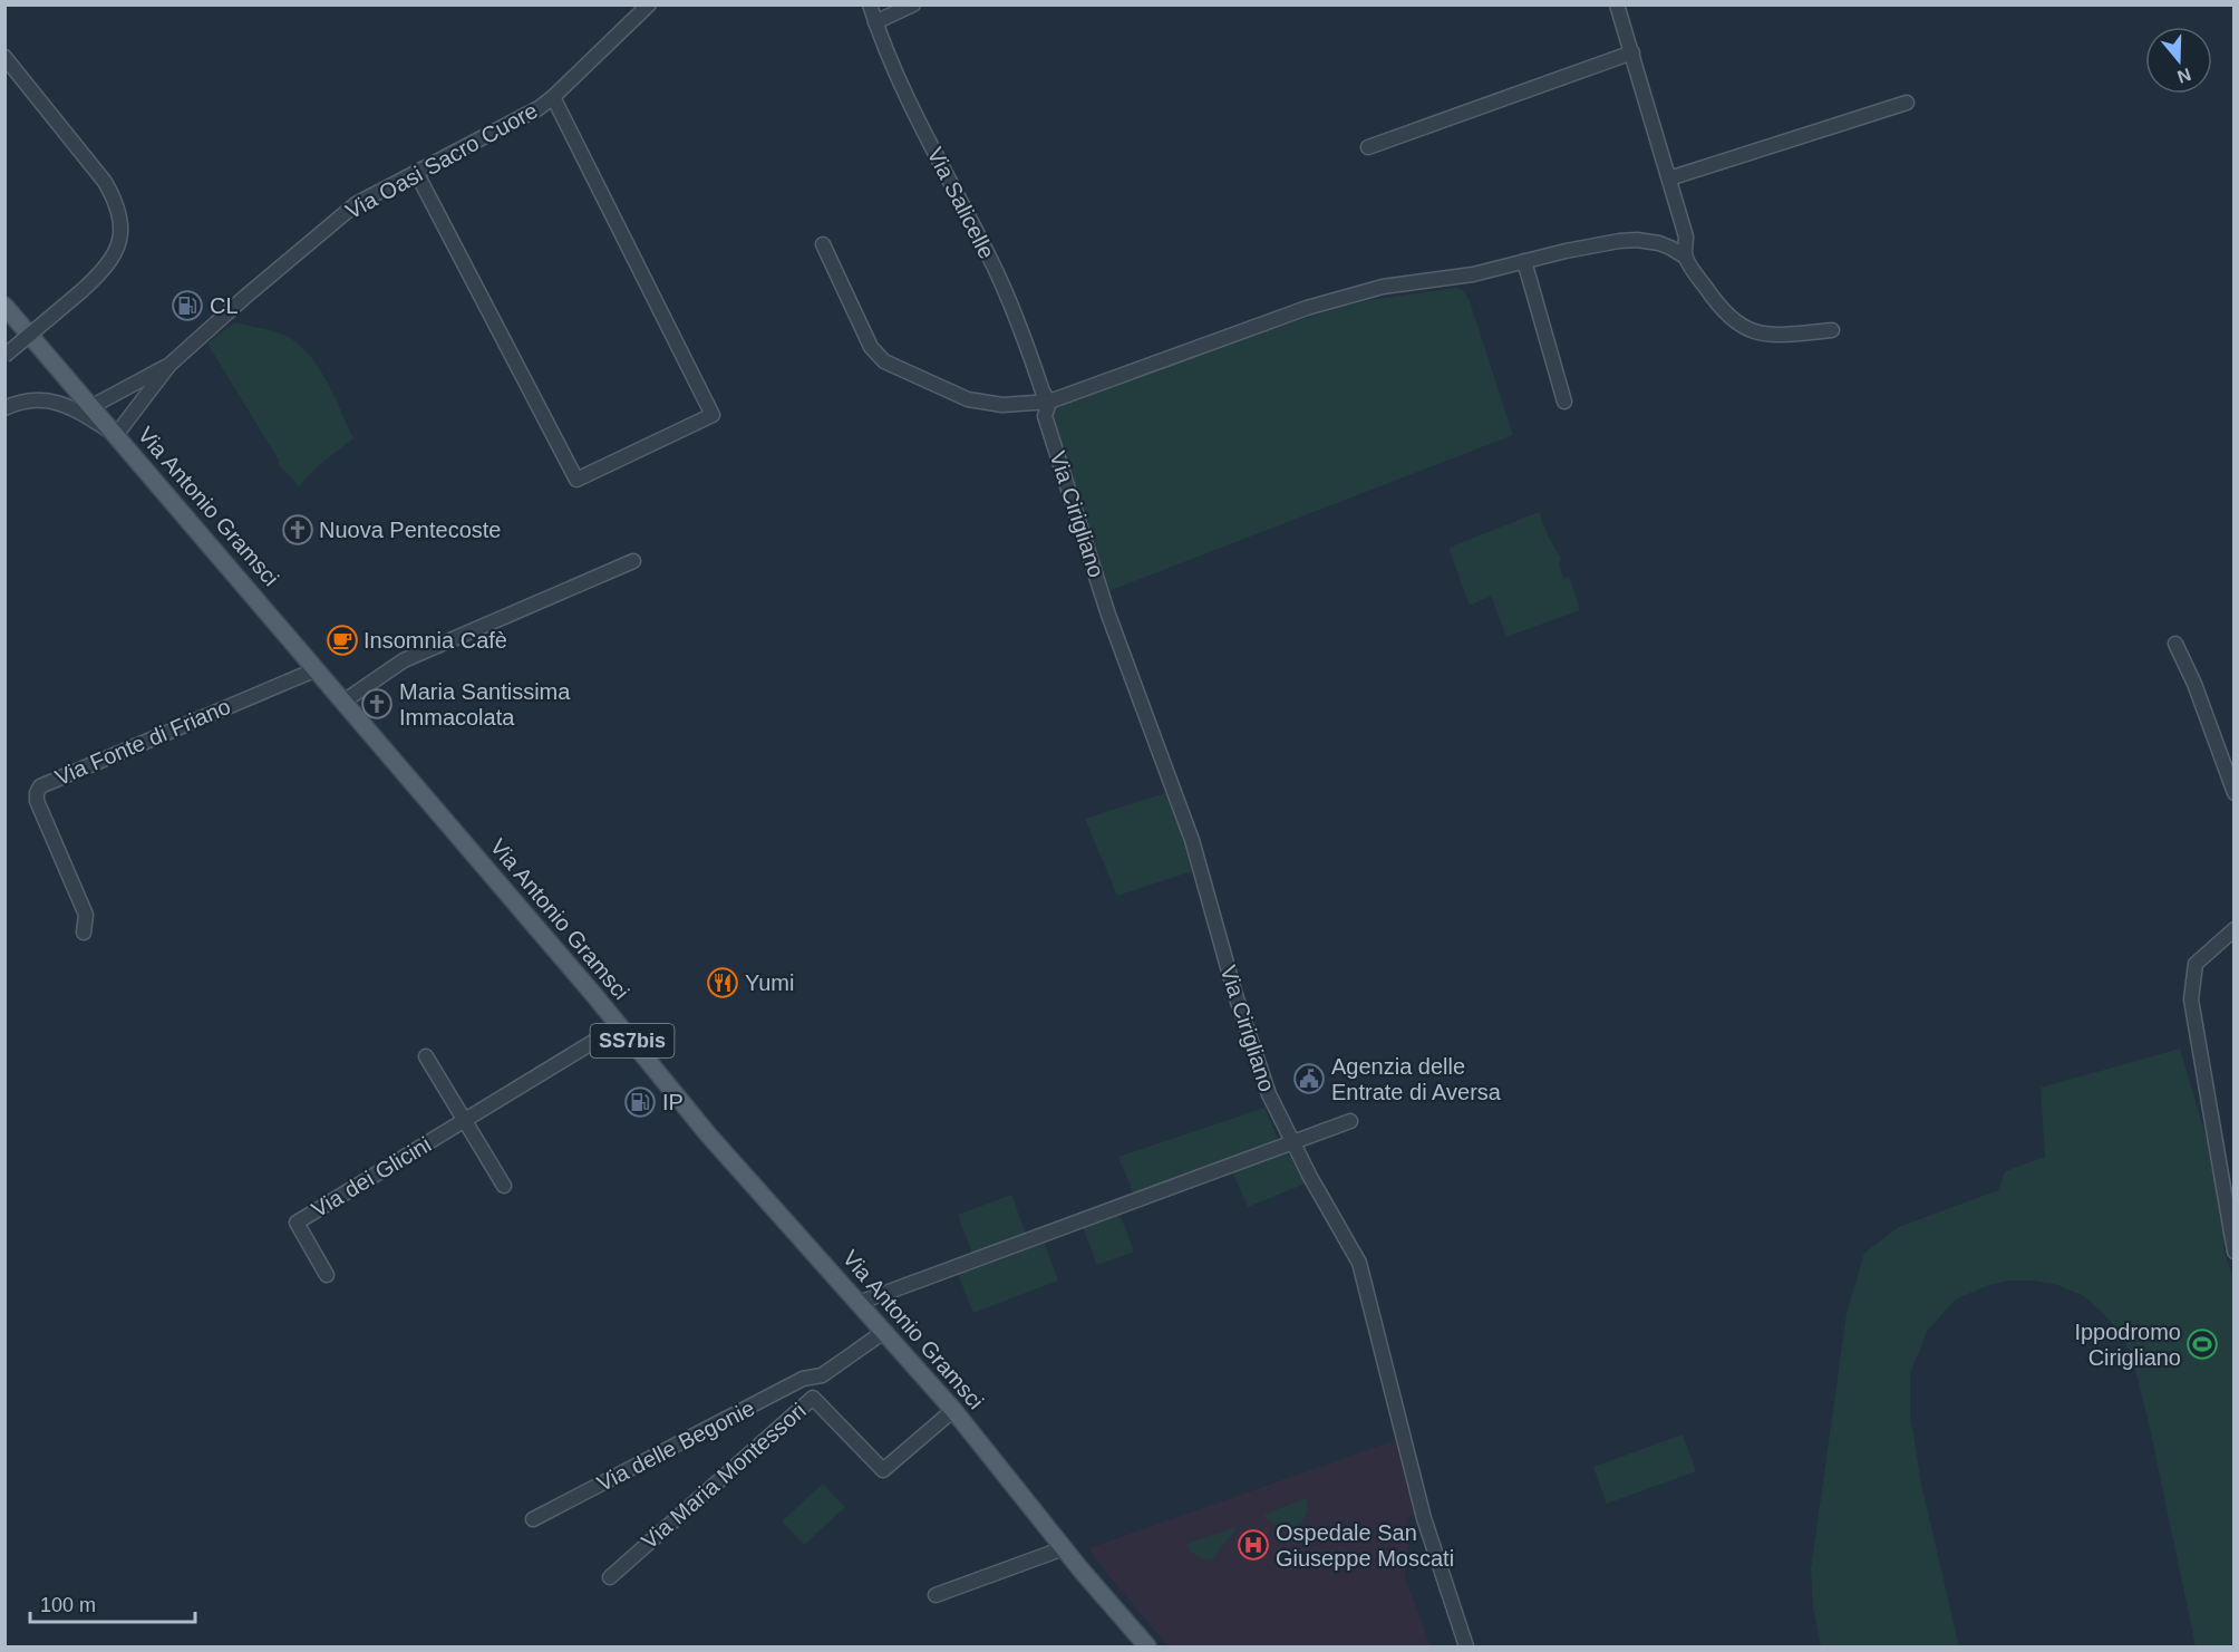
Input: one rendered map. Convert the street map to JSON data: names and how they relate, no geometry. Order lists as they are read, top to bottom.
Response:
{
  "streets": {
    "main road": ["Via Antonio Gramsci", "SS7bis"],
    "street": [
      "Via Oasi Sacro Cuore",
      "Via Salicelle",
      "Via Cirigliano",
      "Via Fonte di Friano",
      "Via dei Glicini",
      "Via delle Begonie",
      "Via Maria Montessori"
    ]
  },
  "crossings": [
    ["Via Oasi Sacro Cuore", "Via Antonio Gramsci"],
    ["Via Oasi Sacro Cuore", "SS7bis"],
    ["Via Salicelle", "Via Cirigliano"],
    ["Via Antonio Gramsci", "Via Fonte di Friano"],
    ["Via Antonio Gramsci", "SS7bis"],
    ["Via Antonio Gramsci", "Via dei Glicini"],
    ["Via Antonio Gramsci", "Via delle Begonie"],
    ["Via Antonio Gramsci", "Via Maria Montessori"]
  ],
  "places": {
    "fuel station": ["CL", "IP"],
    "church": ["Nuova Pentecoste", "Maria Santissima Immacolata"],
    "cafe": ["Insomnia Cafè"],
    "restaurant": ["Yumi"],
    "public building": ["Agenzia delle Entrate di Aversa"],
    "sports": ["Ippodromo Cirigliano"],
    "hospital": ["Ospedale San Giuseppe Moscati"]
  },
  "scale_bar": "100 m",
  "north": "bottom"
}
